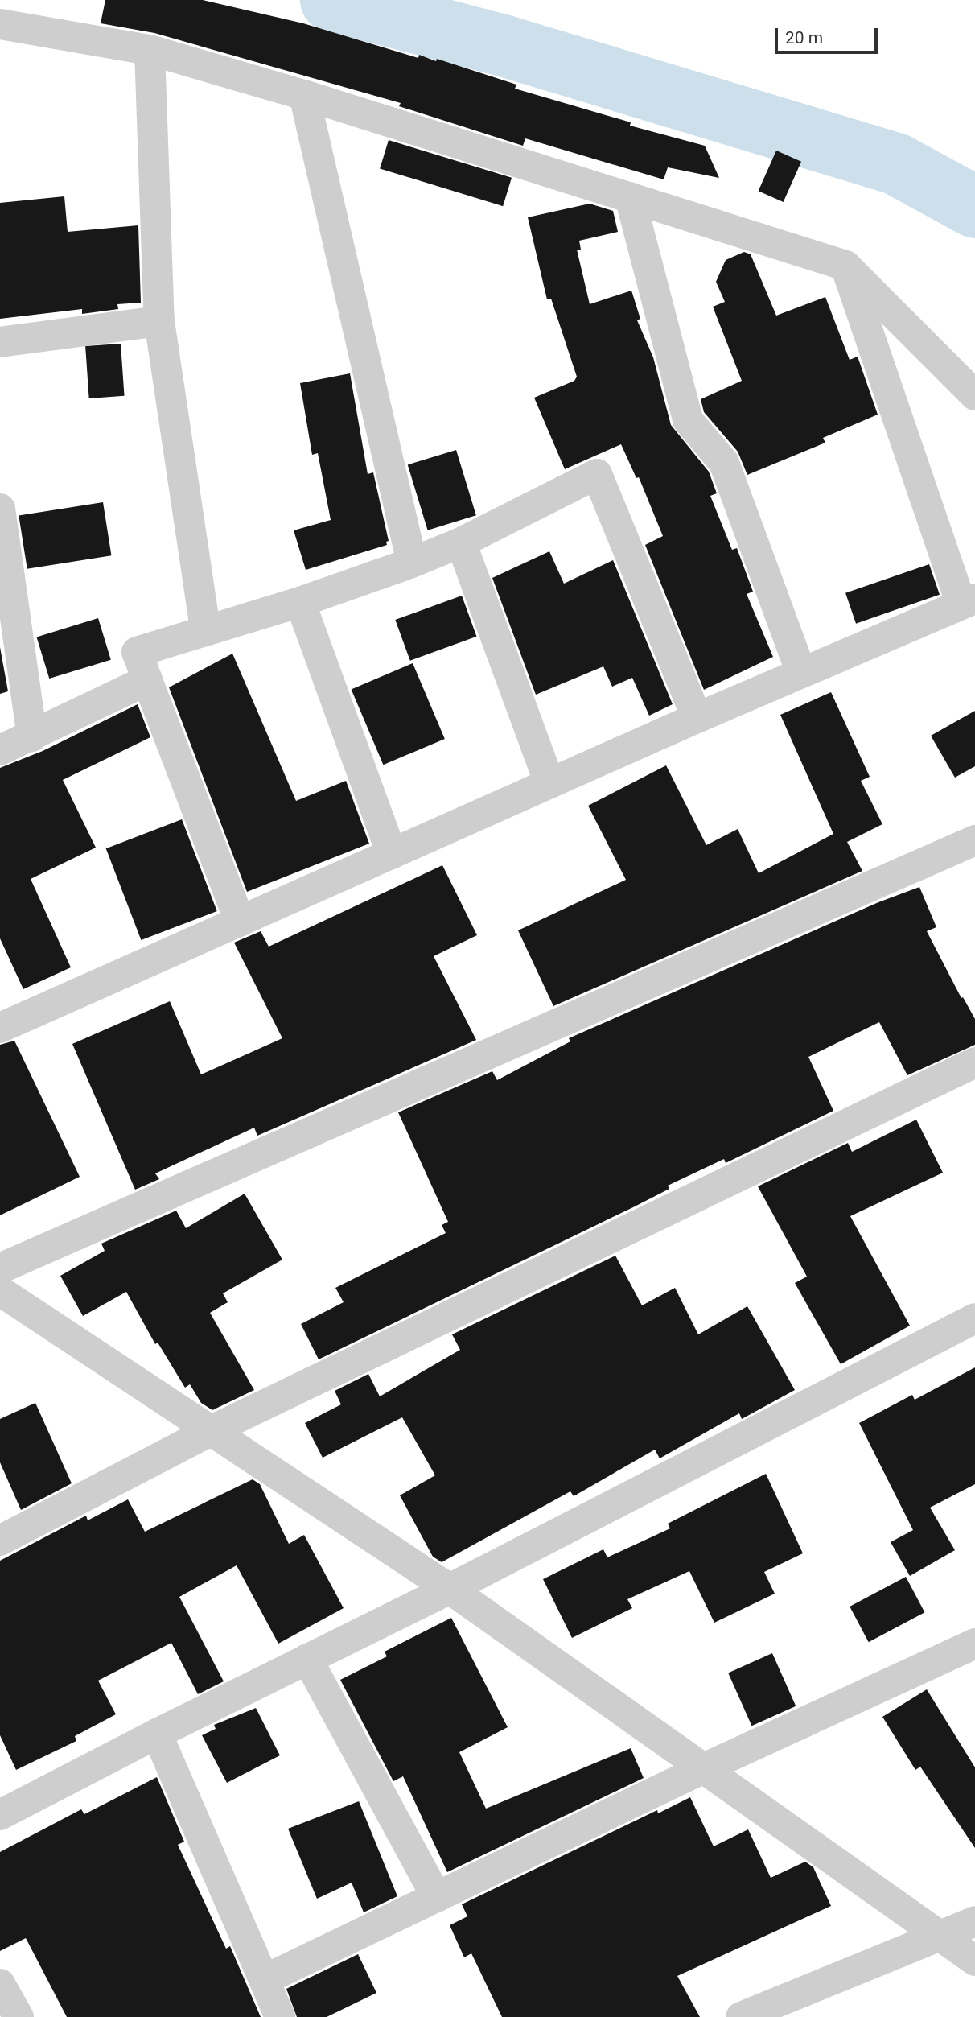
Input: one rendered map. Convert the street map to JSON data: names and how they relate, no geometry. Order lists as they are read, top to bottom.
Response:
{
  "scale_bar": "20 m"
}
